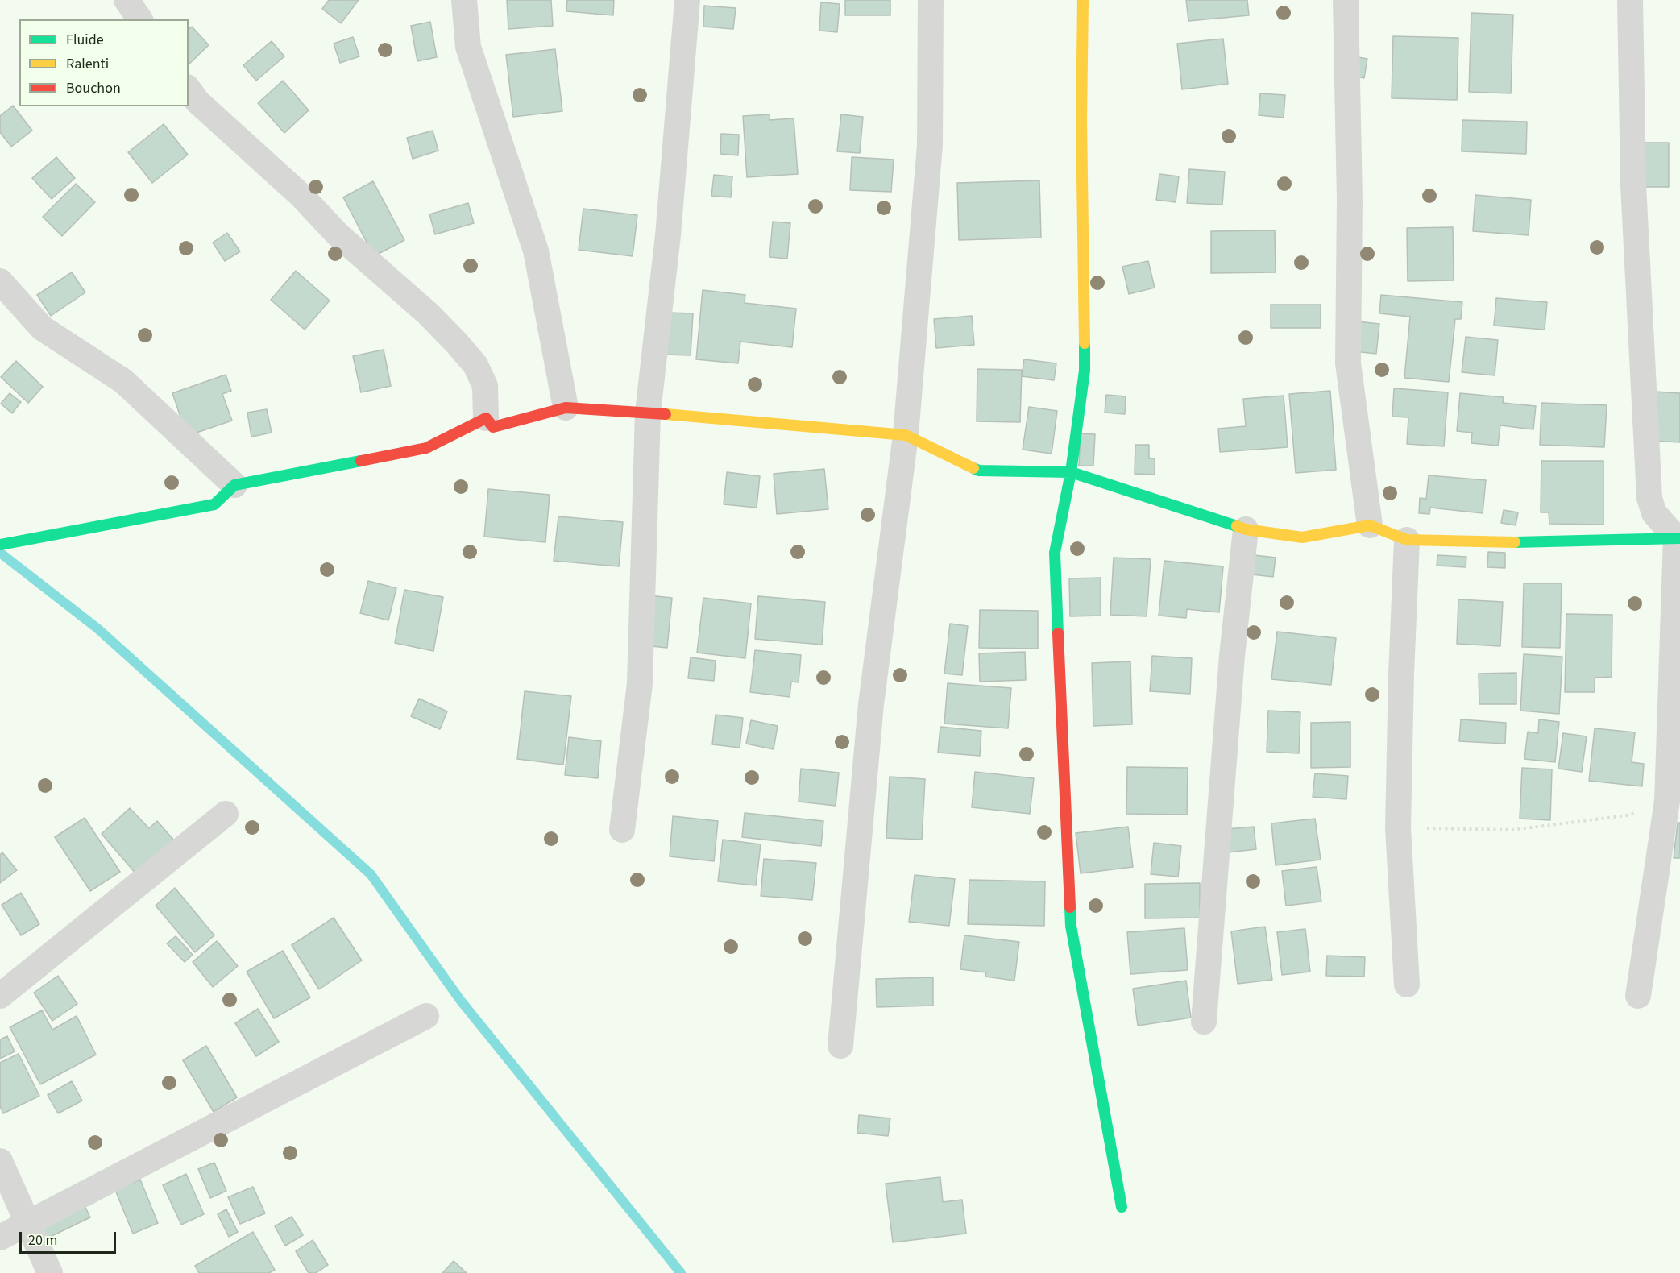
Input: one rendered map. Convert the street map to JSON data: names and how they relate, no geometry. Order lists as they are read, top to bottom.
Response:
{
  "legend": ["Fluide", "Ralenti", "Bouchon"],
  "scale_bar": "20 m"
}
